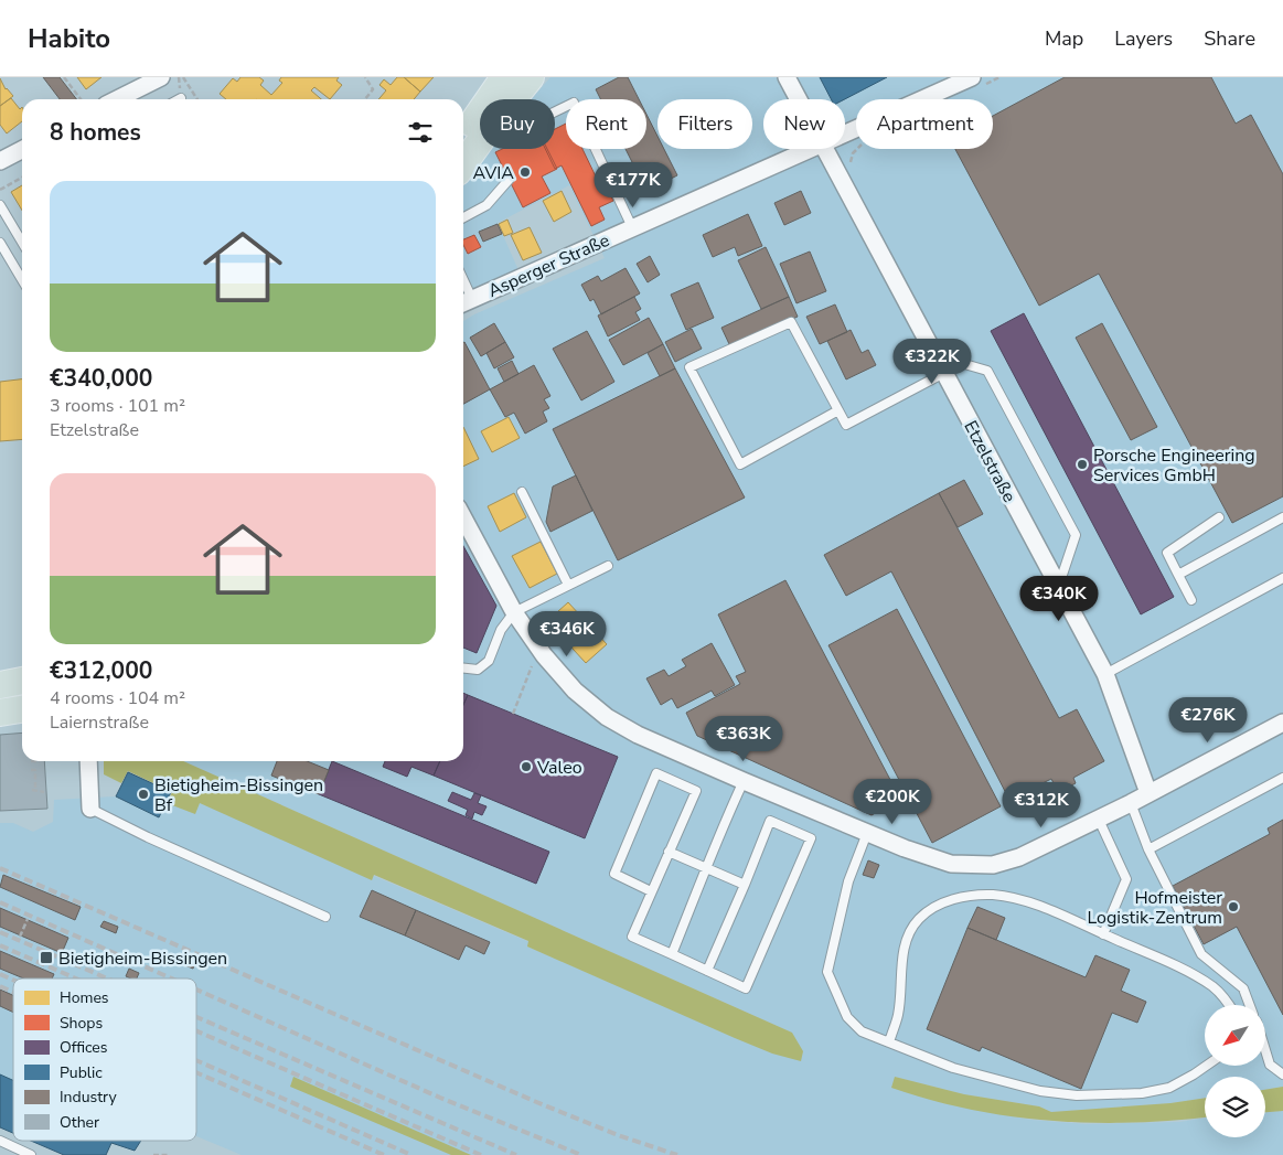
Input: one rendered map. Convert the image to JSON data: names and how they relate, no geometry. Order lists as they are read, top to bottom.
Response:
{
  "streets": {
    "street": ["Asperger Straße", "Etzelstraße"]
  },
  "places": {
    "other": [
      "AVIA",
      "Porsche Engineering Services GmbH",
      "Valeo",
      "Bietigheim-Bissingen Bf",
      "Hofmeister Logistik-Zentrum"
    ],
    "transit": ["Bietigheim-Bissingen"]
  },
  "legend": [
    "Homes",
    "Shops",
    "Offices",
    "Public",
    "Industry",
    "Other"
  ],
  "north": "bottom left",
  "page": {
    "header": "Habito",
    "nav": ["Map", "Layers", "Share"],
    "chip": [
      "Buy",
      "Rent",
      "Filters",
      "New",
      "Apartment"
    ],
    "heading": "8 homes",
    "price": [
      "€177K",
      "€322K",
      "€340K",
      "€346K",
      "€276K",
      "€363K",
      "€200K",
      "€312K"
    ],
    "list": [
      {
        "name": "€340,000",
        "note": "3 rooms · 101 m² · Etzelstraße"
      },
      {
        "name": "€312,000",
        "note": "4 rooms · 104 m² · Laiernstraße"
      }
    ]
  }
}
